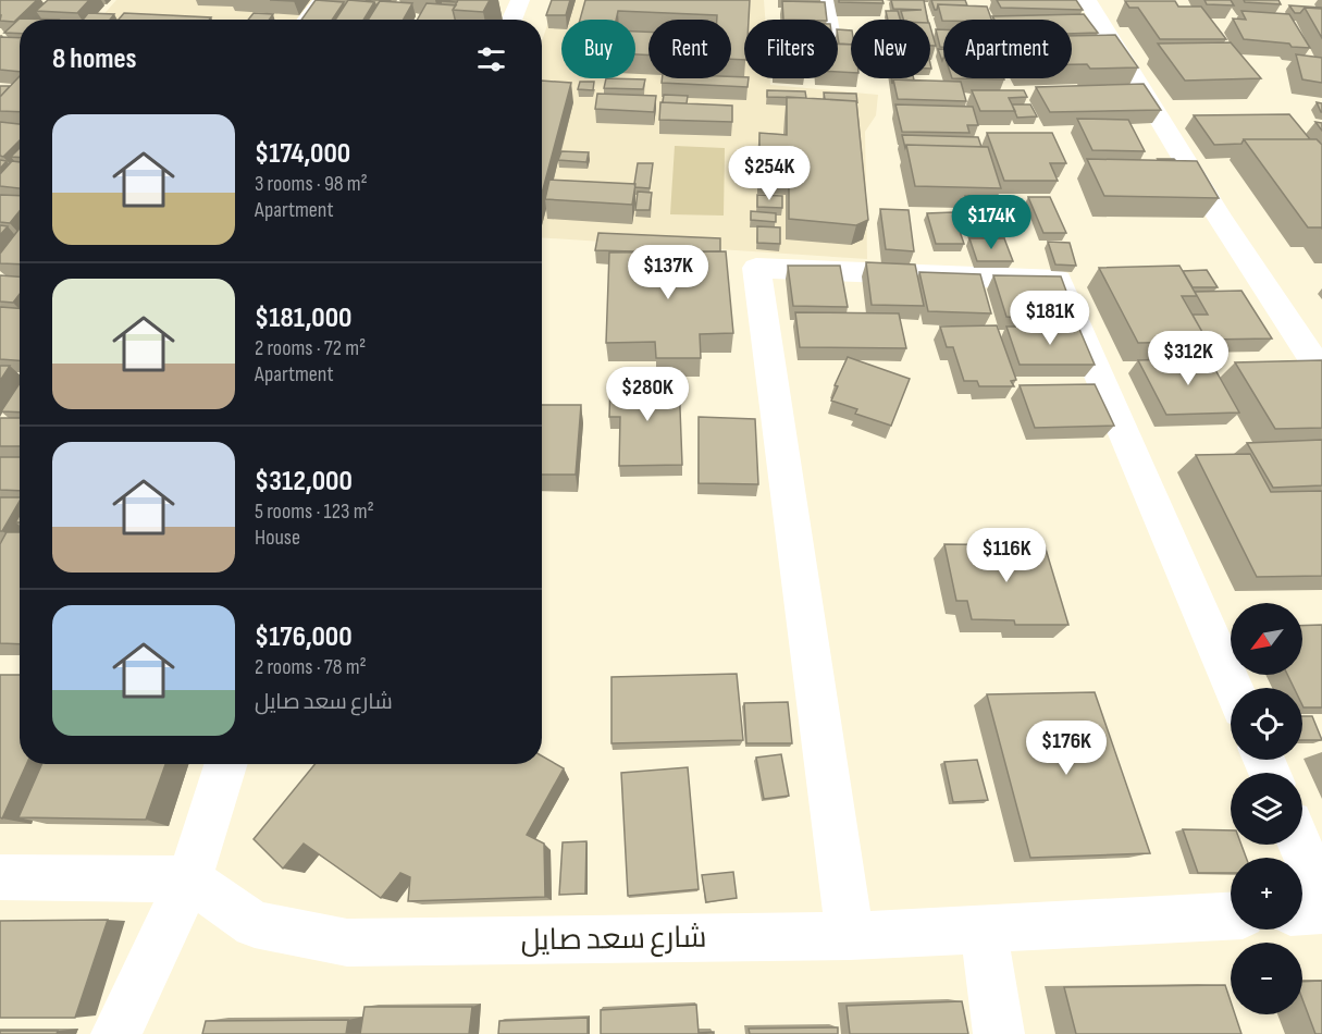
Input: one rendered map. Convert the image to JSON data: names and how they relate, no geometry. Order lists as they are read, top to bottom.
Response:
{
  "streets": {
    "street": ["شارع سعد صايل"]
  },
  "north": "bottom left",
  "page": {
    "chip": [
      "Buy",
      "Rent",
      "Filters",
      "New",
      "Apartment"
    ],
    "heading": "8 homes",
    "list": [
      {
        "name": "$174,000",
        "note": "3 rooms · 98 m² · Apartment"
      },
      {
        "name": "$181,000",
        "note": "2 rooms · 72 m² · Apartment"
      },
      {
        "name": "$312,000",
        "note": "5 rooms · 123 m² · House"
      },
      {
        "name": "$176,000",
        "note": "2 rooms · 78 m² · شارع سعد صايل"
      }
    ],
    "price": [
      "$254K",
      "$174K",
      "$137K",
      "$181K",
      "$312K",
      "$280K",
      "$116K",
      "$176K"
    ],
    "map_buttons": ["+", "−"]
  }
}
